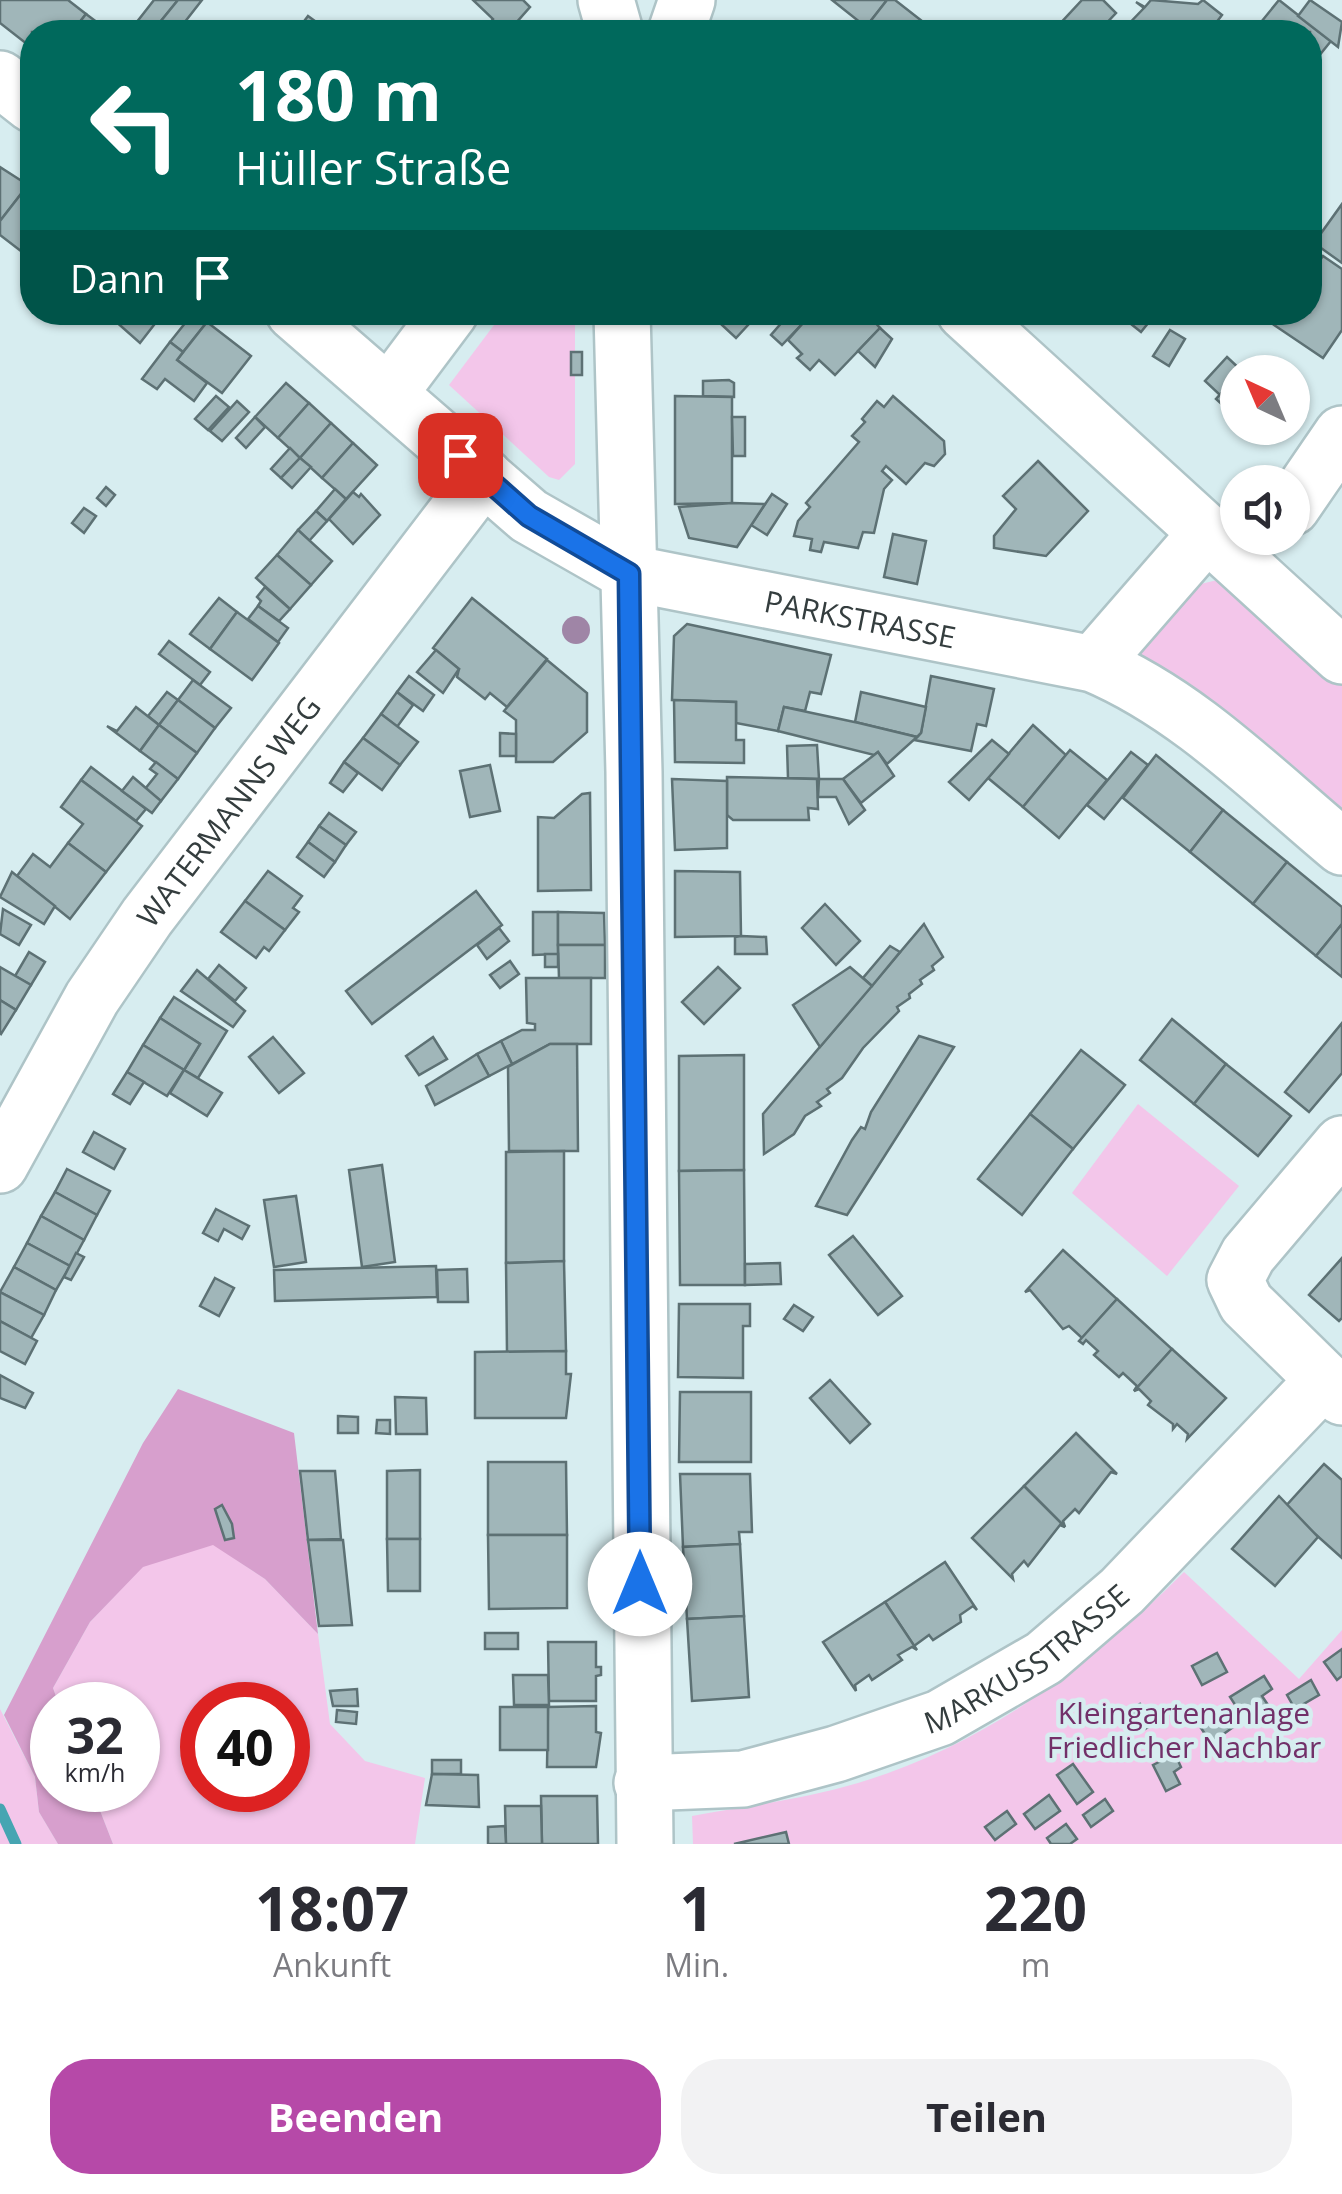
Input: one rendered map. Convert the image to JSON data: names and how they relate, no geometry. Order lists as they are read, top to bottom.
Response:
{
  "streets": {
    "street": ["PARKSTRASSE", "WATERMANNS WEG", "MARKUSSTRASSE"]
  },
  "crossings": [
    ["PARKSTRASSE", "WATERMANNS WEG"]
  ],
  "parks": ["Kleingartenanlage Friedlicher Nachbar"],
  "north": "top left",
  "page": {
    "turn": ["180 m", "Hüller Straße"],
    "then": "Dann",
    "speed": "32 km/h",
    "limit": "40",
    "eta": [
      "18:07",
      "Ankunft",
      "1",
      "Min.",
      "220",
      "m"
    ],
    "buttons": ["Beenden", "Teilen"]
  }
}
